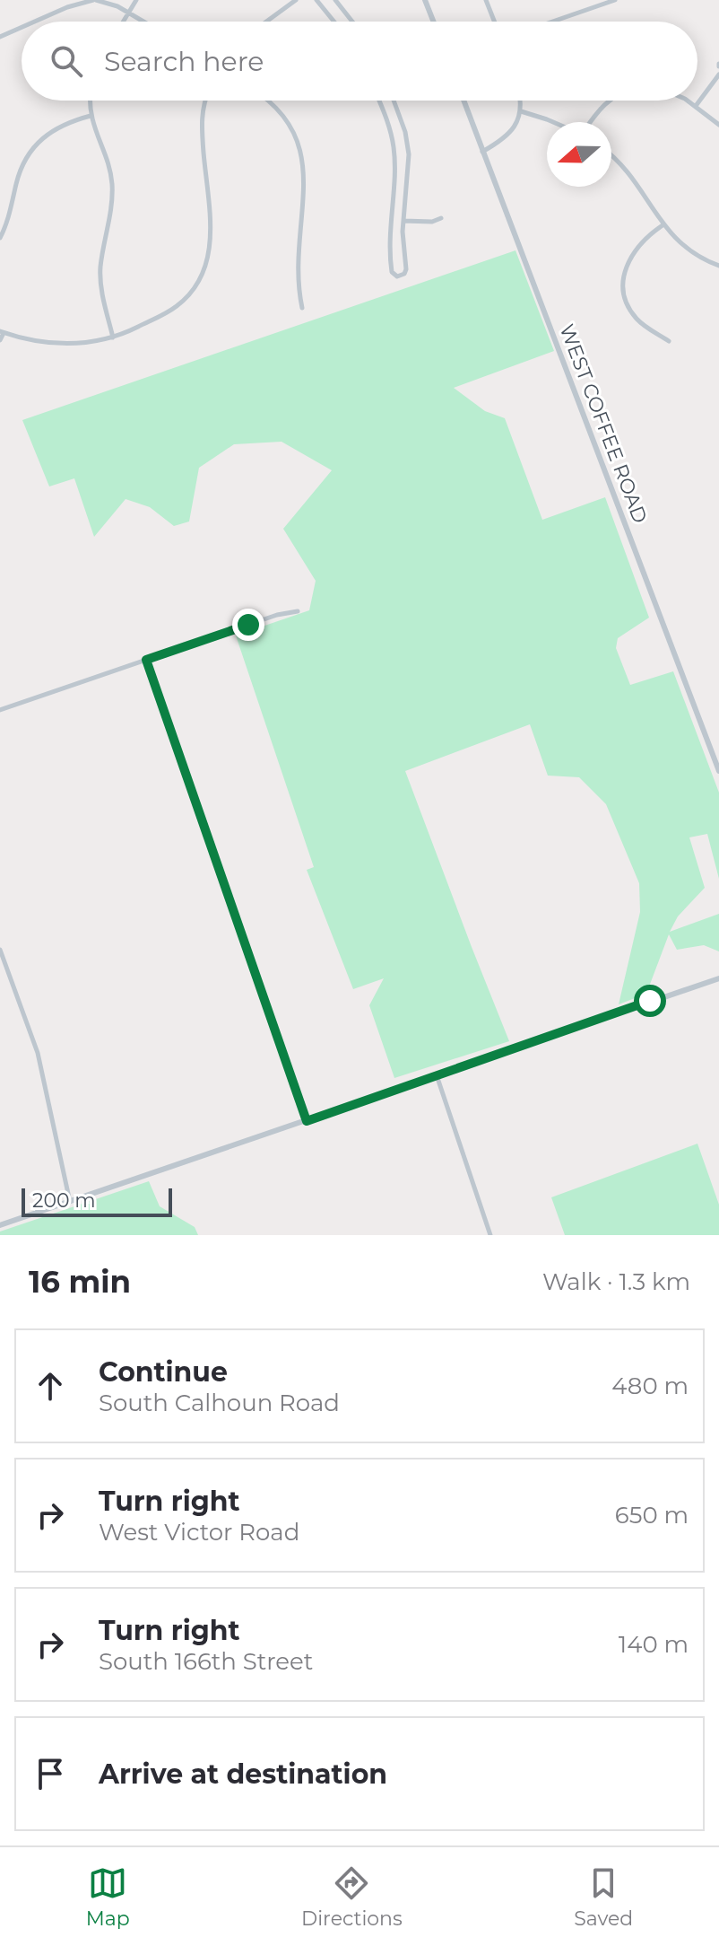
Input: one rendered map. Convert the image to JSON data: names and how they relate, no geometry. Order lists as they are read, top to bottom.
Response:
{
  "streets": {
    "street": ["WEST COFFEE ROAD"]
  },
  "scale_bar": "200 m",
  "north": "left",
  "page": {
    "search": "Search here",
    "scale": "200 m",
    "heading": ["16 min", "Walk · 1.3 km"],
    "list": [
      ["Continue", "South Calhoun Road", "480 m"],
      ["Turn right", "West Victor Road", "650 m"],
      ["Turn right", "South 166th Street", "140 m"],
      "Arrive at destination"
    ],
    "nav": ["Map", "Directions", "Saved"]
  }
}
